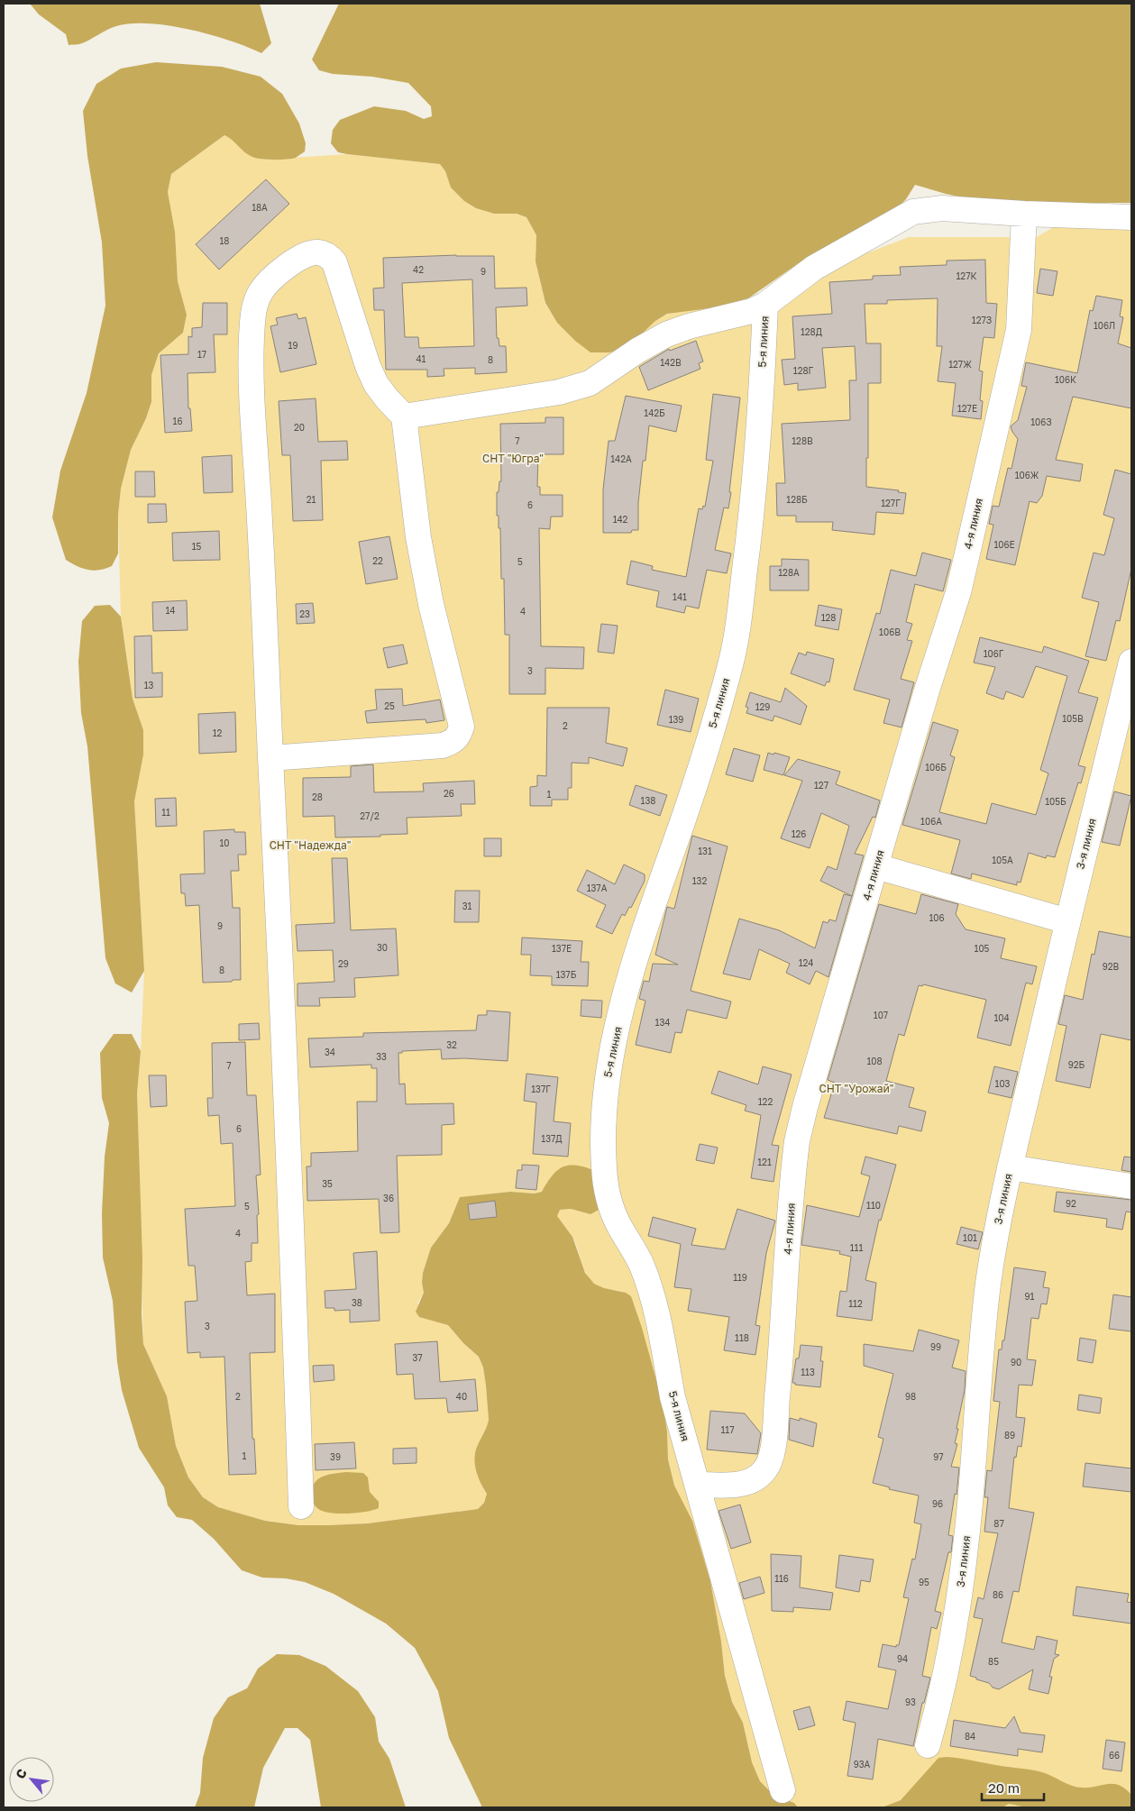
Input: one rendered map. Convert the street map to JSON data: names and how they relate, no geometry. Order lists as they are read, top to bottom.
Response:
{
  "streets": {
    "street": ["5-я линия", "4-я линия", "3-я линия"]
  },
  "crossings": [
    ["5-я линия", "4-я линия"]
  ],
  "parks": ["СНТ \"Югра\"", "СНТ \"Надежда\"", "СНТ \"Урожай\""],
  "house_numbers": [
    "18А",
    "18",
    "42",
    "9",
    "127К",
    "127З",
    "106Л",
    "128Д",
    "19",
    "17",
    "41",
    "8",
    "142В",
    "127Ж",
    "128Г",
    "106К",
    "127Е",
    "142Б",
    "16",
    "106З",
    "20",
    "7",
    "128В",
    "142А",
    "106Ж",
    "21",
    "128Б",
    "127Г",
    "6",
    "142",
    "106Е",
    "15",
    "22",
    "5",
    "128А",
    "141",
    "14",
    "4",
    "23",
    "128",
    "106В",
    "106Г",
    "3",
    "13",
    "25",
    "129",
    "105В",
    "139",
    "2",
    "12",
    "106Б",
    "127",
    "26",
    "1",
    "28",
    "138",
    "105Б",
    "11",
    "27/2",
    "106А",
    "126",
    "10",
    "131",
    "105А",
    "132",
    "137А",
    "31",
    "106",
    "9",
    "30",
    "137Е",
    "105",
    "124",
    "29",
    "92В",
    "8",
    "137Б",
    "107",
    "104",
    "134",
    "32",
    "34",
    "33",
    "108",
    "92Б",
    "7",
    "103",
    "137Г",
    "122",
    "6",
    "137Д",
    "121",
    "35",
    "36",
    "92",
    "110",
    "5",
    "4",
    "101",
    "111",
    "119",
    "91",
    "38",
    "112",
    "3",
    "118",
    "99",
    "37",
    "90",
    "113",
    "2",
    "40",
    "98",
    "117",
    "89",
    "1",
    "39",
    "97",
    "96",
    "87",
    "116",
    "95",
    "86",
    "94",
    "85",
    "93",
    "84",
    "66",
    "93А"
  ],
  "scale_bar": "20 m",
  "north": "top left"
}
